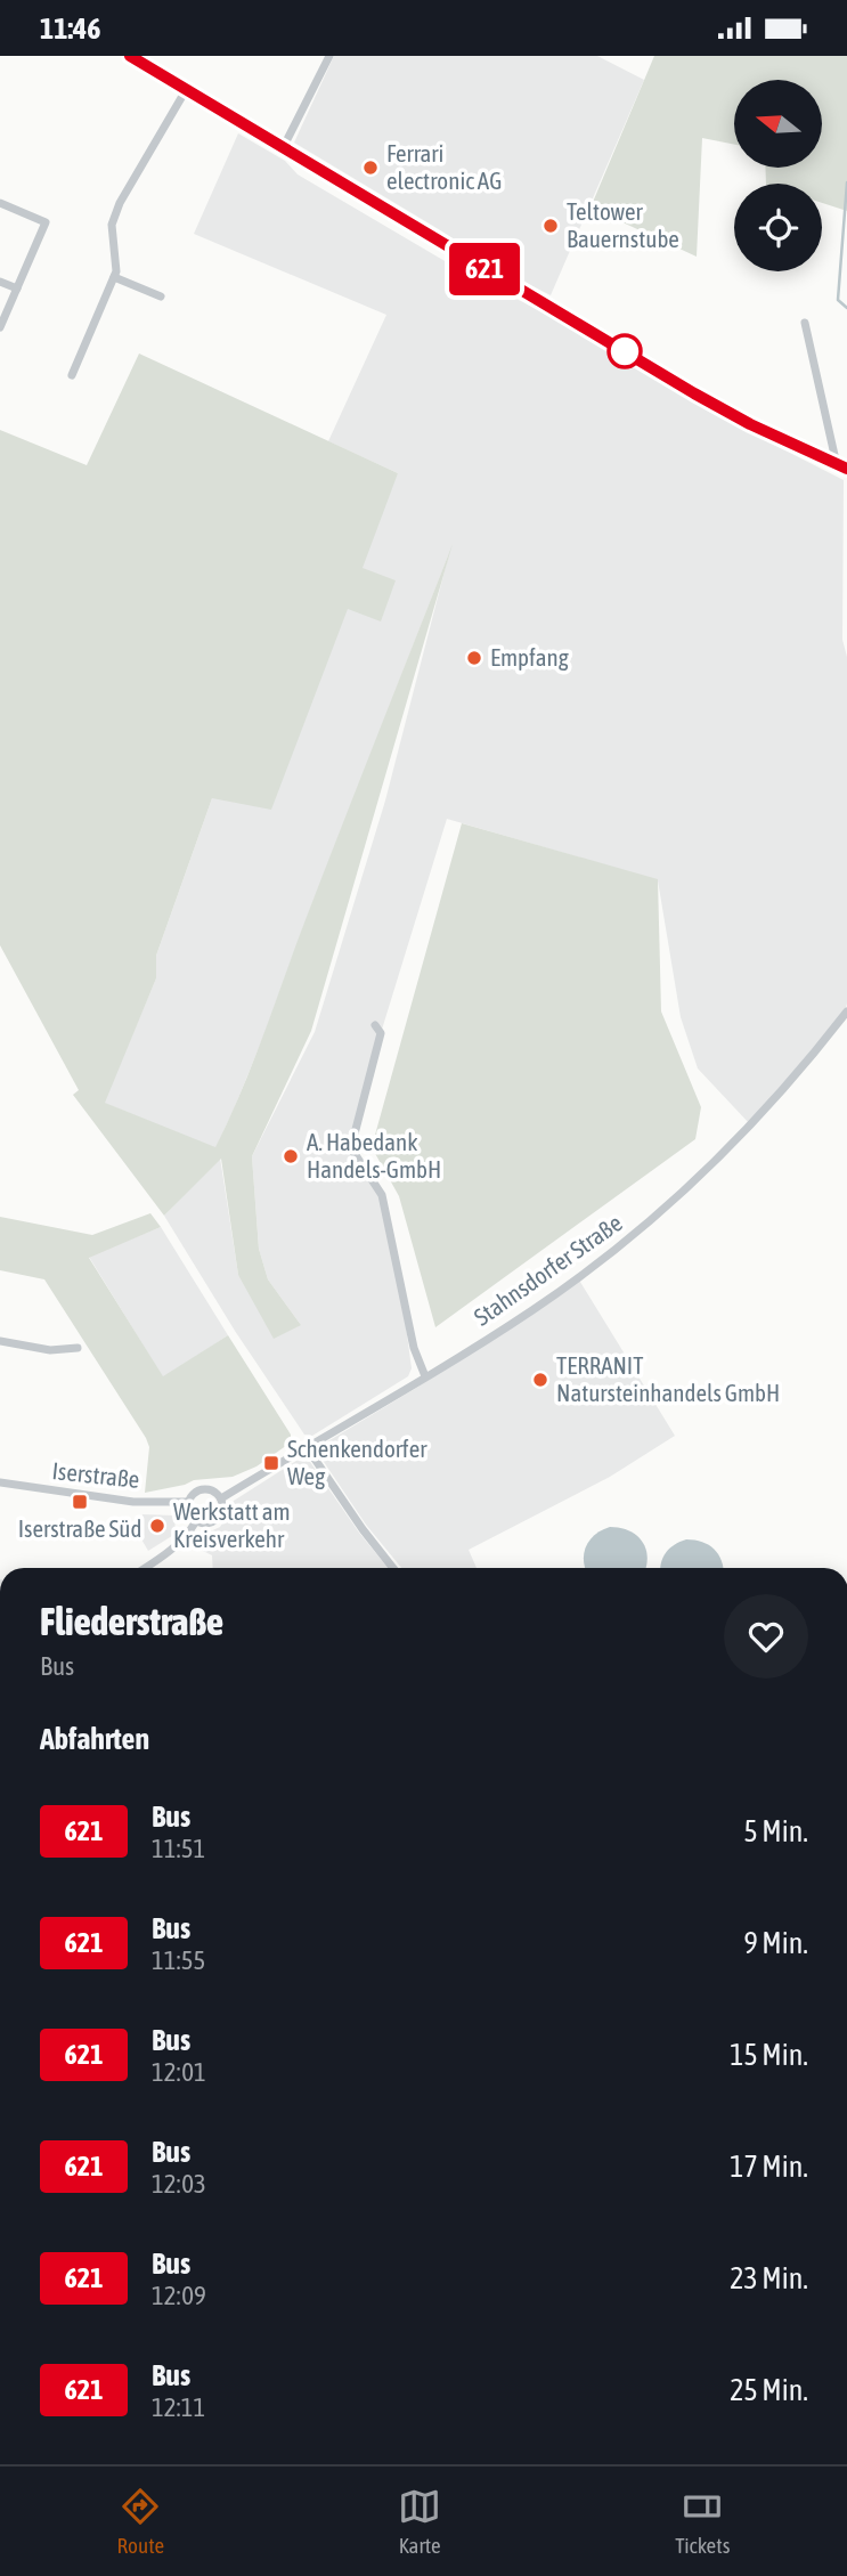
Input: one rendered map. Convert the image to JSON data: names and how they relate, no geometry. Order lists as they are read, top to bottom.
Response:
{
  "streets": {
    "street": ["Stahnsdorfer Straße", "Iserstraße"]
  },
  "crossings": [
    ["Stahnsdorfer Straße", "Iserstraße"]
  ],
  "places": {
    "other": [
      "Ferrari electronic AG",
      "Teltower Bauernstube",
      "Empfang",
      "A. Habedank Handels-GmbH",
      "TERRANIT Natursteinhandels GmbH",
      "Werkstatt am Kreisverkehr"
    ],
    "transit": ["Schenkendorfer Weg", "Iserstraße Süd"]
  },
  "lines": ["bus line 621"],
  "north": "left",
  "page": {
    "status": "11:46",
    "on_map": "621",
    "heading": [
      ["Fliederstraße", "Bus"],
      "Abfahrten"
    ],
    "list": [
      {
        "mark": "621",
        "name": "Bus",
        "note": "11:51",
        "value": "5 Min."
      },
      {
        "mark": "621",
        "name": "Bus",
        "note": "11:55",
        "value": "9 Min."
      },
      {
        "mark": "621",
        "name": "Bus",
        "note": "12:01",
        "value": "15 Min."
      },
      {
        "mark": "621",
        "name": "Bus",
        "note": "12:03",
        "value": "17 Min."
      },
      {
        "mark": "621",
        "name": "Bus",
        "note": "12:09",
        "value": "23 Min."
      },
      {
        "mark": "621",
        "name": "Bus",
        "note": "12:11",
        "value": "25 Min."
      }
    ],
    "tabs": ["Route", "Karte", "Tickets"]
  }
}
